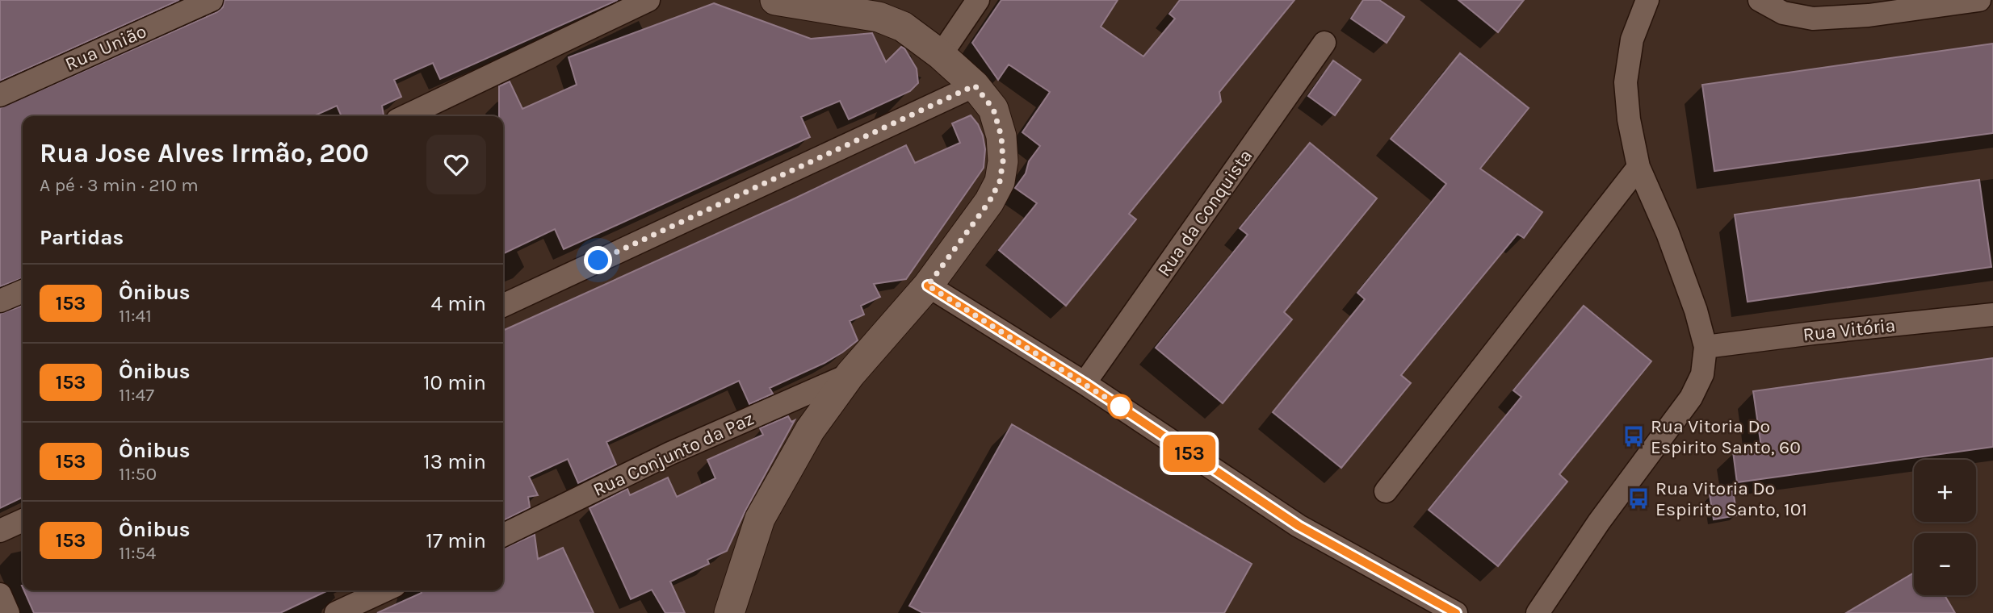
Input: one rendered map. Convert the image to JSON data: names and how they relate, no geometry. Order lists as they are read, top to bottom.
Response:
{
  "streets": {
    "street": [
      "Rua União",
      "Rua da Conquista",
      "Rua Vitória",
      "Rua Conjunto da Paz"
    ]
  },
  "places": {
    "bus stop": ["Rua Vitoria Do Espirito Santo, 60", "Rua Vitoria Do Espirito Santo, 101"]
  },
  "lines": ["bus line 153"],
  "page": {
    "on_map": "153",
    "heading": [
      ["Rua Jose Alves Irmão, 200", "A pé · 3 min · 210 m"],
      "Partidas"
    ],
    "list": [
      {
        "mark": "153",
        "name": "Ônibus",
        "note": "11:41",
        "value": "4 min"
      },
      {
        "mark": "153",
        "name": "Ônibus",
        "note": "11:47",
        "value": "10 min"
      },
      {
        "mark": "153",
        "name": "Ônibus",
        "note": "11:50",
        "value": "13 min"
      },
      {
        "mark": "153",
        "name": "Ônibus",
        "note": "11:54",
        "value": "17 min"
      }
    ],
    "map_buttons": ["+", "−"]
  }
}
